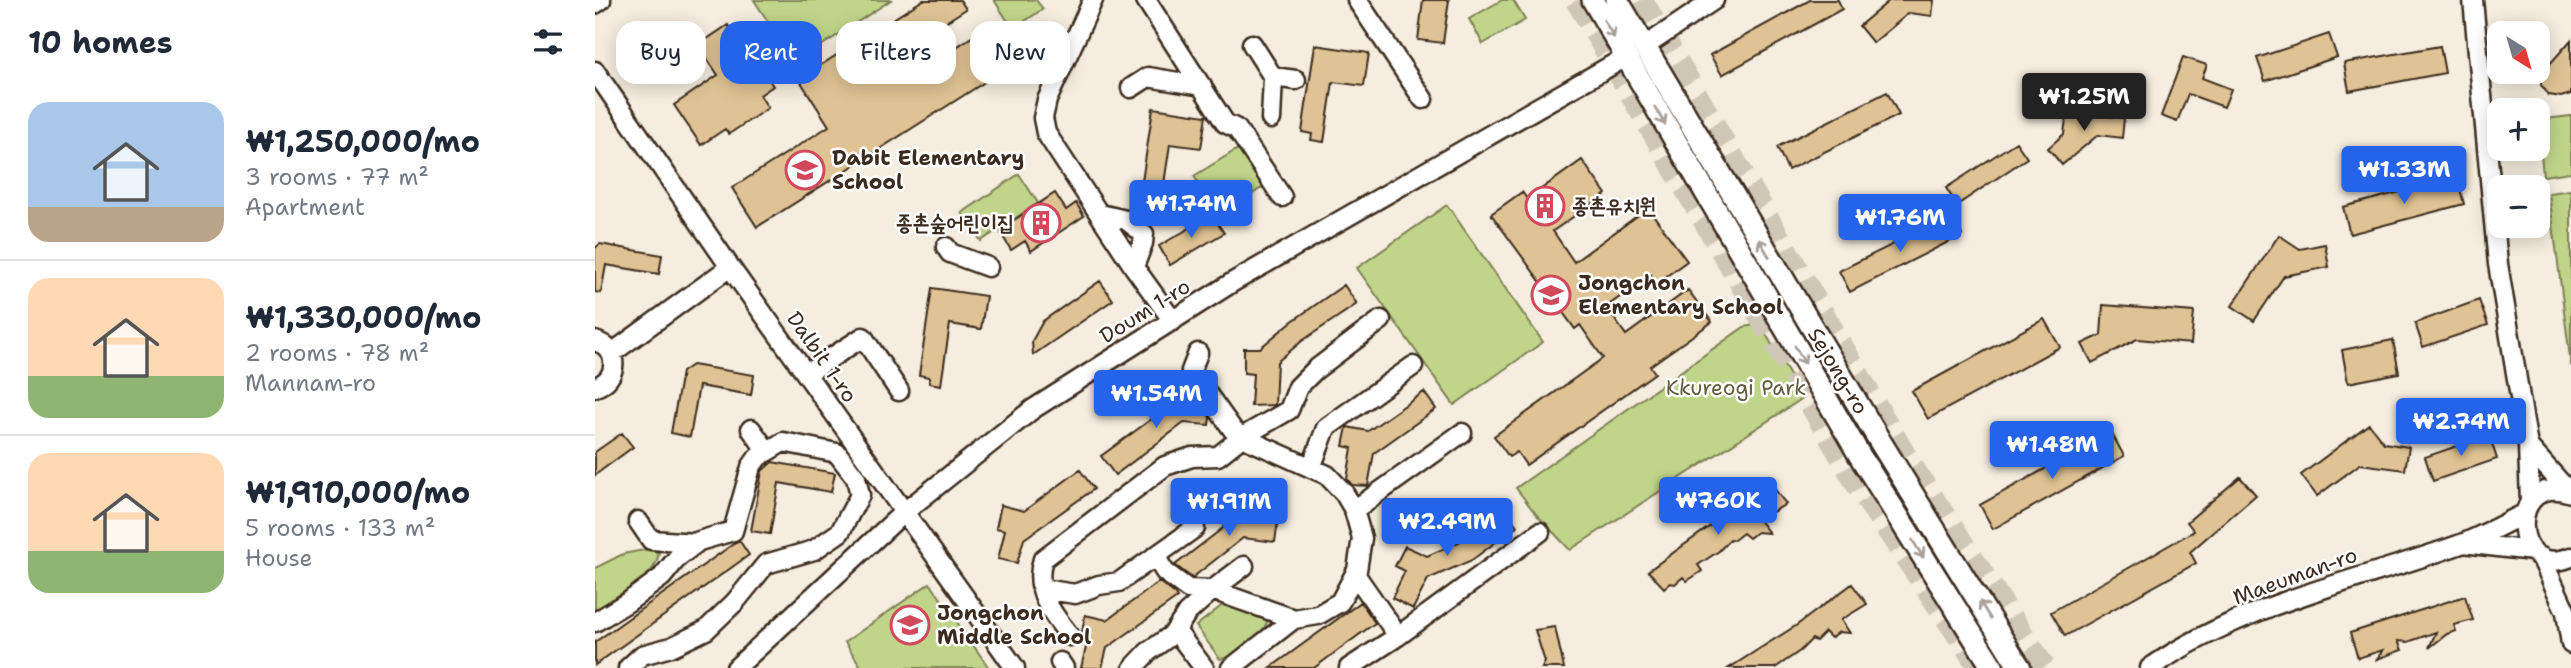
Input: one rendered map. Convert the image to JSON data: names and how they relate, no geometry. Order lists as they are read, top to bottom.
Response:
{
  "streets": {
    "main road": ["Sejong-ro"],
    "street": ["Doum 1-ro", "Dalbit 1-ro", "Maeuman-ro"]
  },
  "crossings": [
    ["Doum 1-ro", "Dalbit 1-ro"],
    ["Doum 1-ro", "Sejong-ro"]
  ],
  "parks": ["Kkureogi Park"],
  "places": {
    "school or university": ["Dabit Elementary School", "Jongchon Elementary School", "Jongchon Middle School"],
    "building": ["종촌유치원", "종촌숲어린이집"]
  },
  "north": "bottom right",
  "page": {
    "heading": "10 homes",
    "map_buttons": ["+", "−"],
    "chip": [
      "Buy",
      "Rent",
      "Filters",
      "New"
    ],
    "price": [
      "₩1.25M",
      "₩1.33M",
      "₩1.74M",
      "₩1.76M",
      "₩1.54M",
      "₩2.74M",
      "₩1.48M",
      "₩760K",
      "₩1.91M",
      "₩2.49M"
    ],
    "list": [
      {
        "name": "₩1,250,000/mo",
        "note": "3 rooms · 77 m² · Apartment"
      },
      {
        "name": "₩1,330,000/mo",
        "note": "2 rooms · 78 m² · Mannam-ro"
      },
      {
        "name": "₩1,910,000/mo",
        "note": "5 rooms · 133 m² · House"
      }
    ]
  }
}
